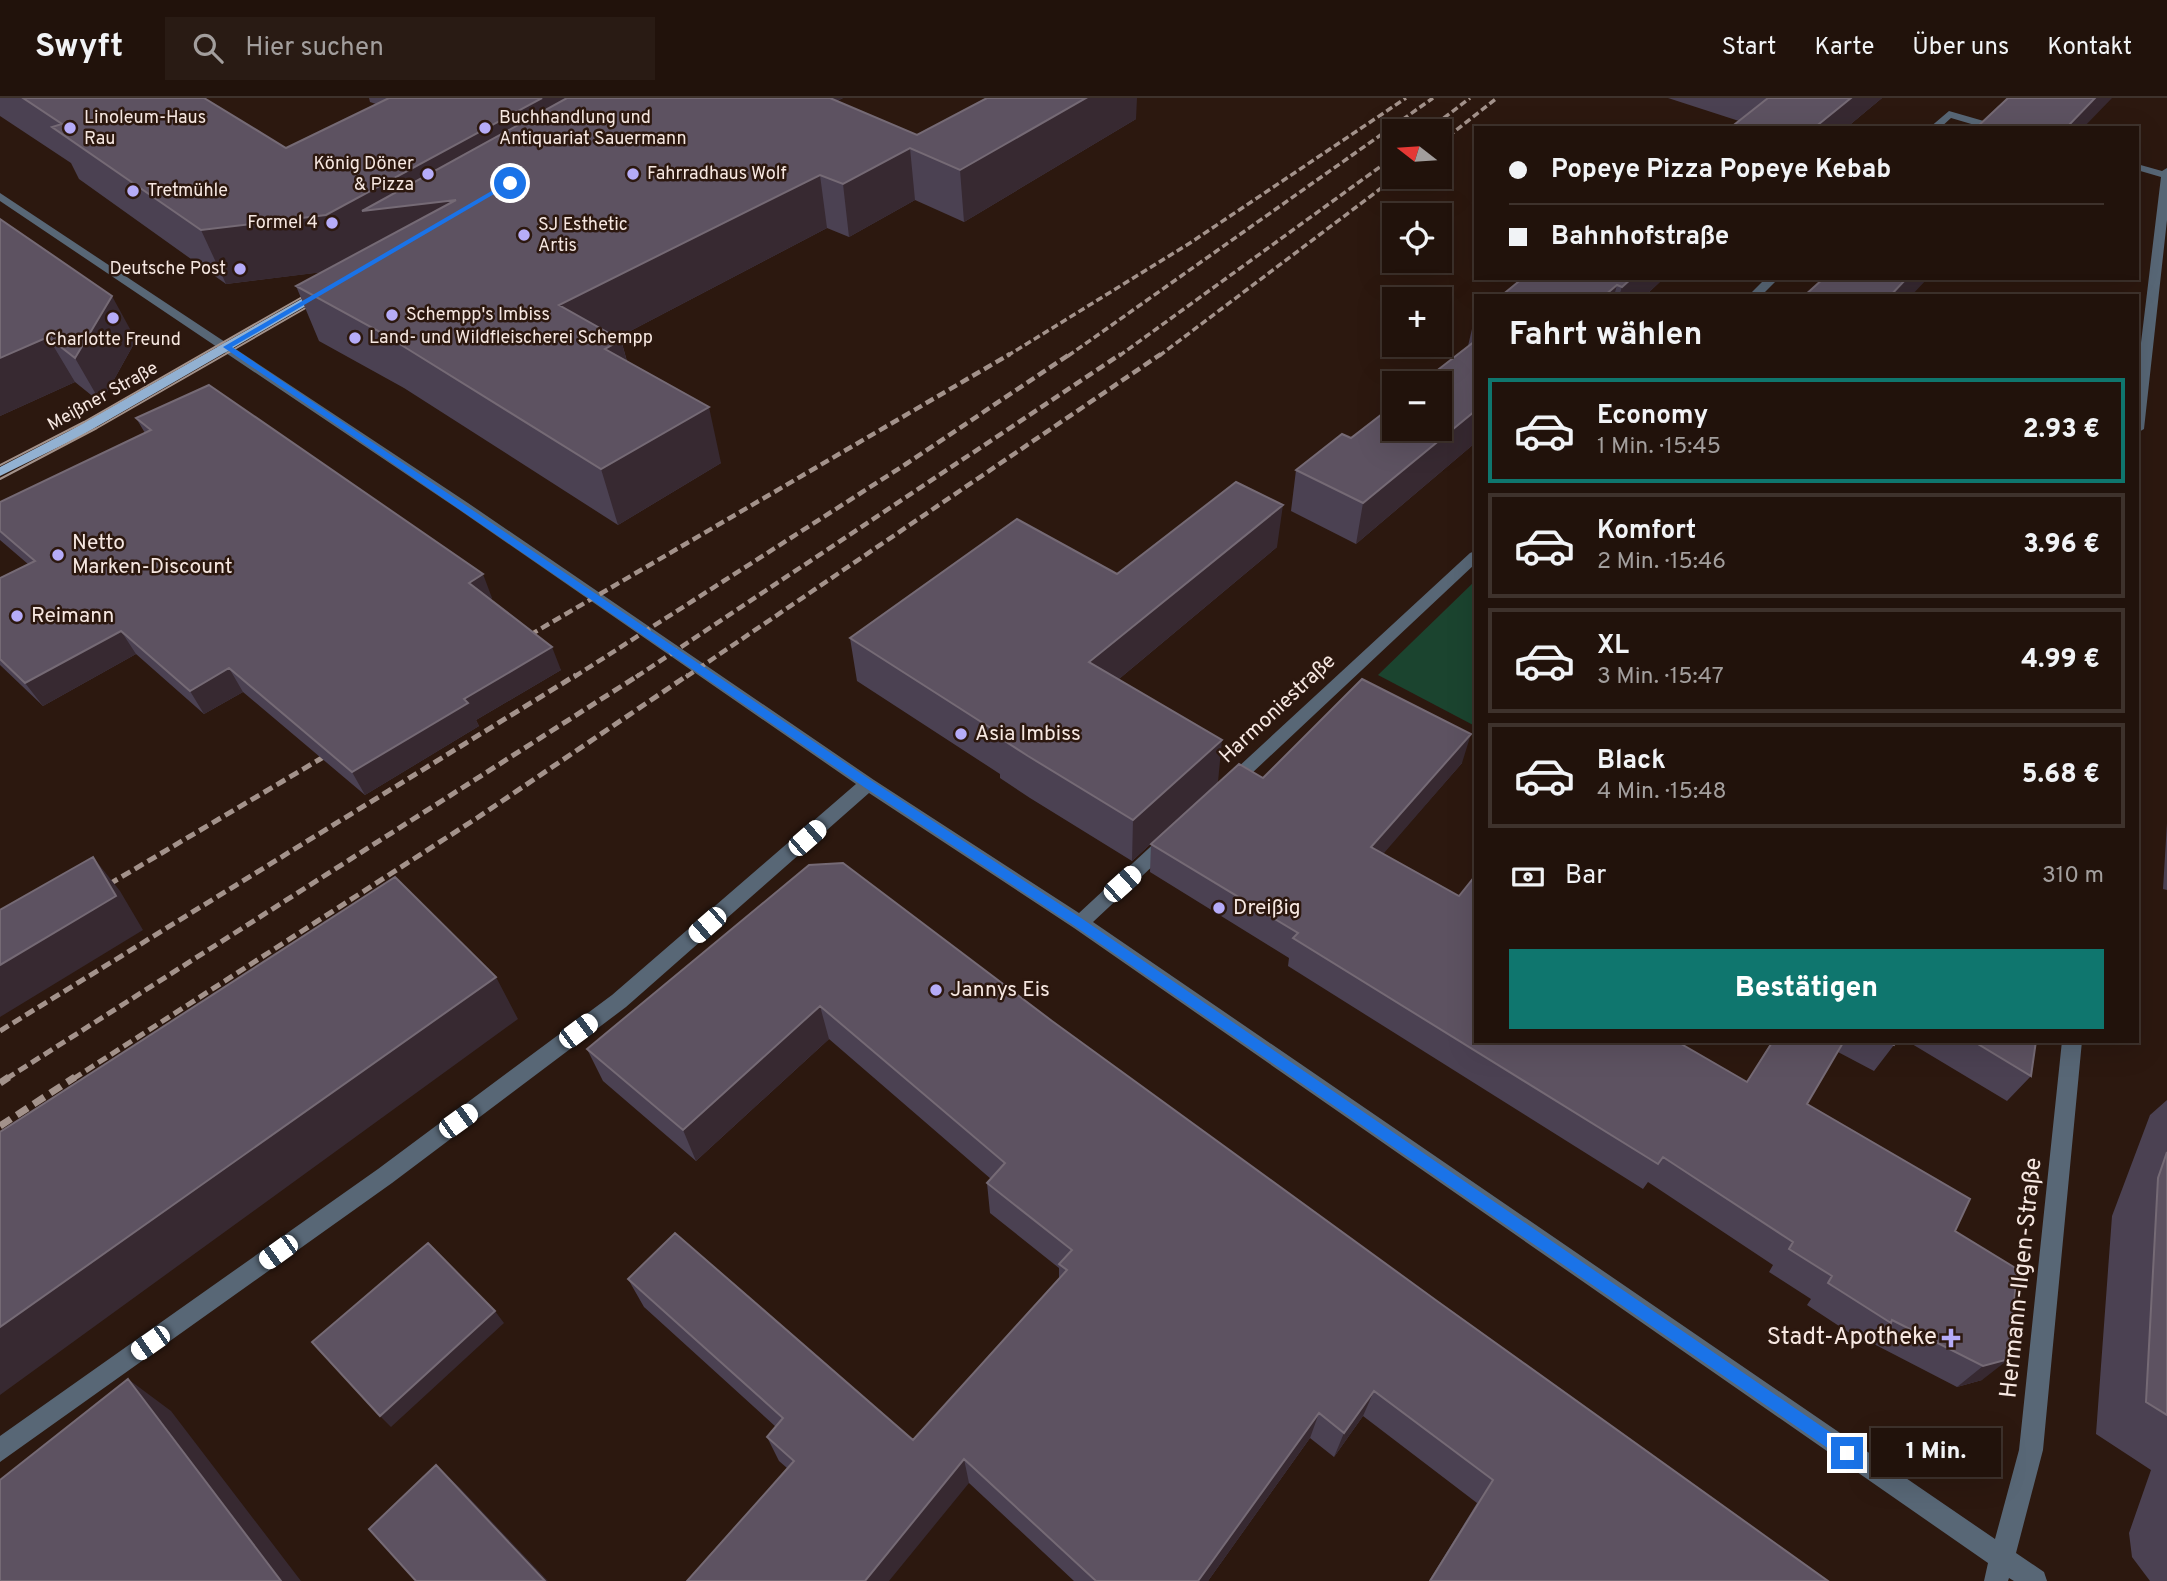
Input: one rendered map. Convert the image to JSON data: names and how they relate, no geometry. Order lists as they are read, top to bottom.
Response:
{
  "streets": {
    "main road": ["Meißner Straße"],
    "street": ["Harmoniestraße", "Hermann-Ilgen-Straße"]
  },
  "places": {
    "other": [
      "Linoleum-Haus Rau",
      "Buchhandlung und Antiquariat Sauermann",
      "König Döner & Pizza",
      "Fahrradhaus Wolf",
      "Tretmühle",
      "Formel 4",
      "SJ Esthetic Artis",
      "Deutsche Post",
      "Schempp's Imbiss",
      "Charlotte Freund",
      "Land- und Wildfleischerei Schempp",
      "Netto Marken-Discount",
      "Reimann",
      "Asia Imbiss",
      "Dreißig",
      "Jannys Eis"
    ],
    "health": ["Stadt-Apotheke"]
  },
  "north": "left",
  "page": {
    "header": "Swyft",
    "search": "Hier suchen",
    "nav": [
      "Start",
      "Karte",
      "Über uns",
      "Kontakt"
    ],
    "map_buttons": ["+", "−"],
    "banner": ["Popeye Pizza Popeye Kebab", "Bahnhofstraße"],
    "heading": "Fahrt wählen",
    "list": [
      {
        "name": "Economy",
        "note": "1 Min. · 15:45",
        "value": "2.93 €"
      },
      {
        "name": "Komfort",
        "note": "2 Min. · 15:46",
        "value": "3.96 €"
      },
      {
        "name": "XL",
        "note": "3 Min. · 15:47",
        "value": "4.99 €"
      },
      {
        "name": "Black",
        "note": "4 Min. · 15:48",
        "value": "5.68 €"
      }
    ],
    "pay": ["Bar", "310 m"],
    "buttons": "Bestätigen",
    "bubble": "1 Min."
  }
}
